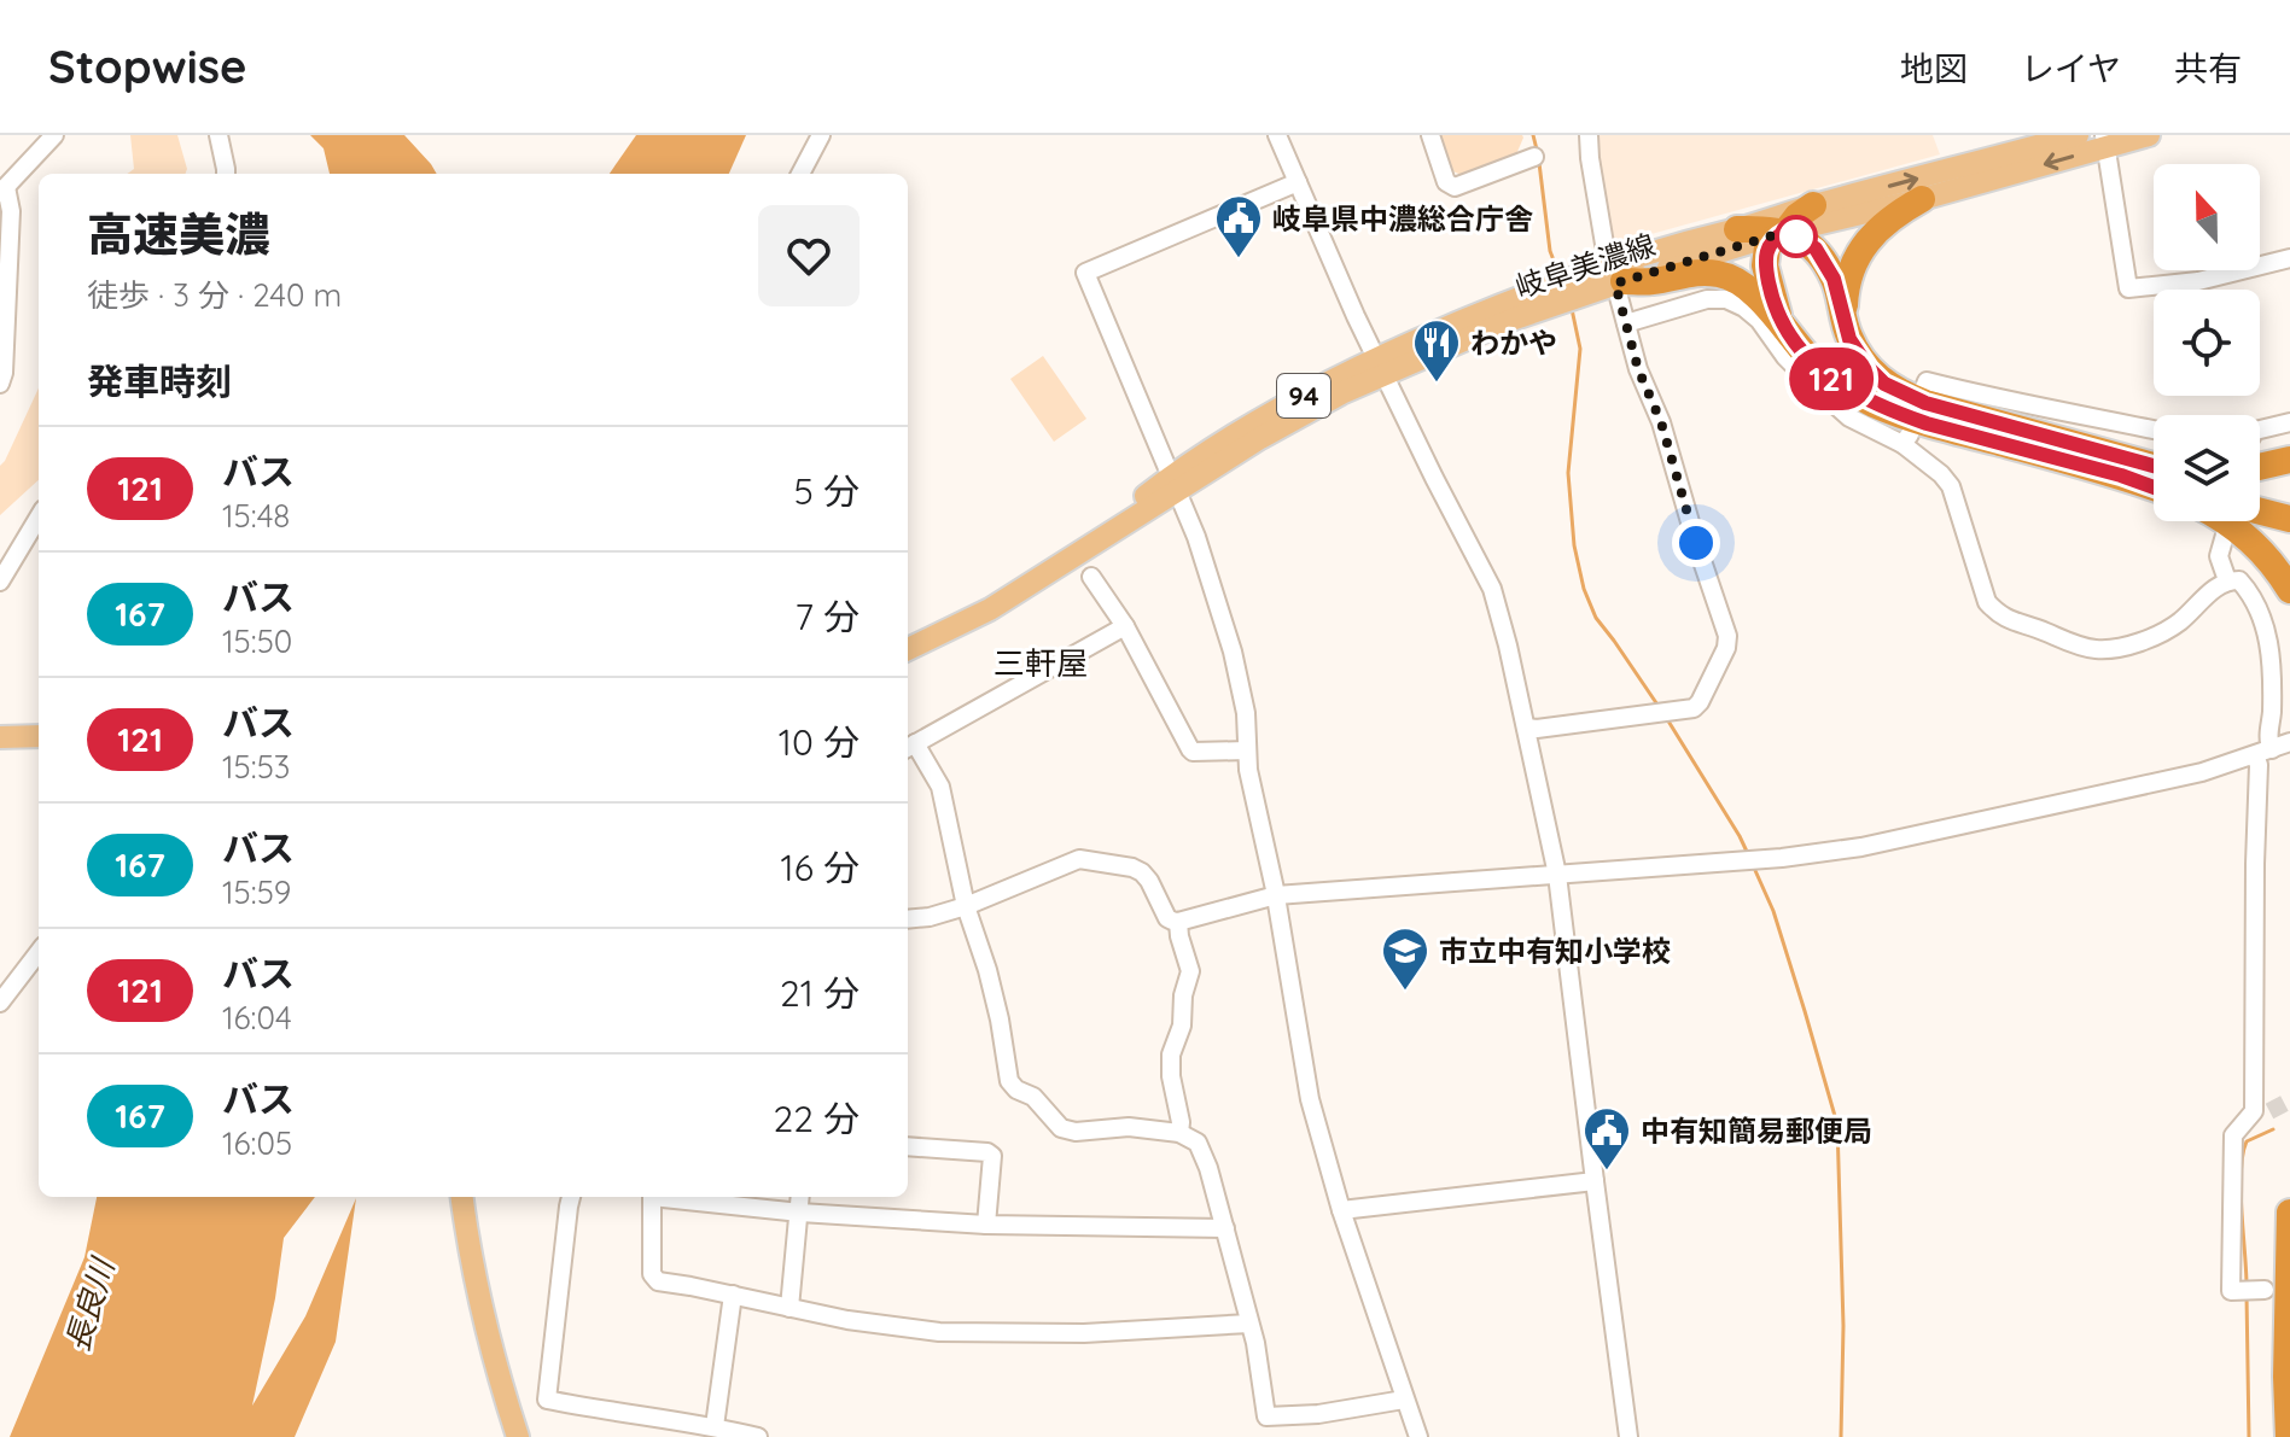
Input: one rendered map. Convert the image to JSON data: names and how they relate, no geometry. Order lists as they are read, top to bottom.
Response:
{
  "streets": {
    "main road": ["岐阜美濃線", "94"]
  },
  "districts": ["三軒屋"],
  "water": ["長良川"],
  "places": {
    "public building": ["岐阜県中濃総合庁舎", "中有知簡易郵便局"],
    "restaurant": ["わかや"],
    "school or university": ["市立中有知小学校"]
  },
  "lines": ["bus line 121"],
  "north": "top",
  "page": {
    "header": "Stopwise",
    "nav": ["地図", "レイヤ", "共有"],
    "on_map": "121",
    "heading": [
      ["高速美濃", "徒歩 · 3 分 · 240 m"],
      "発車時刻"
    ],
    "list": [
      {
        "mark": "121",
        "name": "バス",
        "note": "15:48",
        "value": "5 分"
      },
      {
        "mark": "167",
        "name": "バス",
        "note": "15:50",
        "value": "7 分"
      },
      {
        "mark": "121",
        "name": "バス",
        "note": "15:53",
        "value": "10 分"
      },
      {
        "mark": "167",
        "name": "バス",
        "note": "15:59",
        "value": "16 分"
      },
      {
        "mark": "121",
        "name": "バス",
        "note": "16:04",
        "value": "21 分"
      },
      {
        "mark": "167",
        "name": "バス",
        "note": "16:05",
        "value": "22 分"
      }
    ]
  }
}
